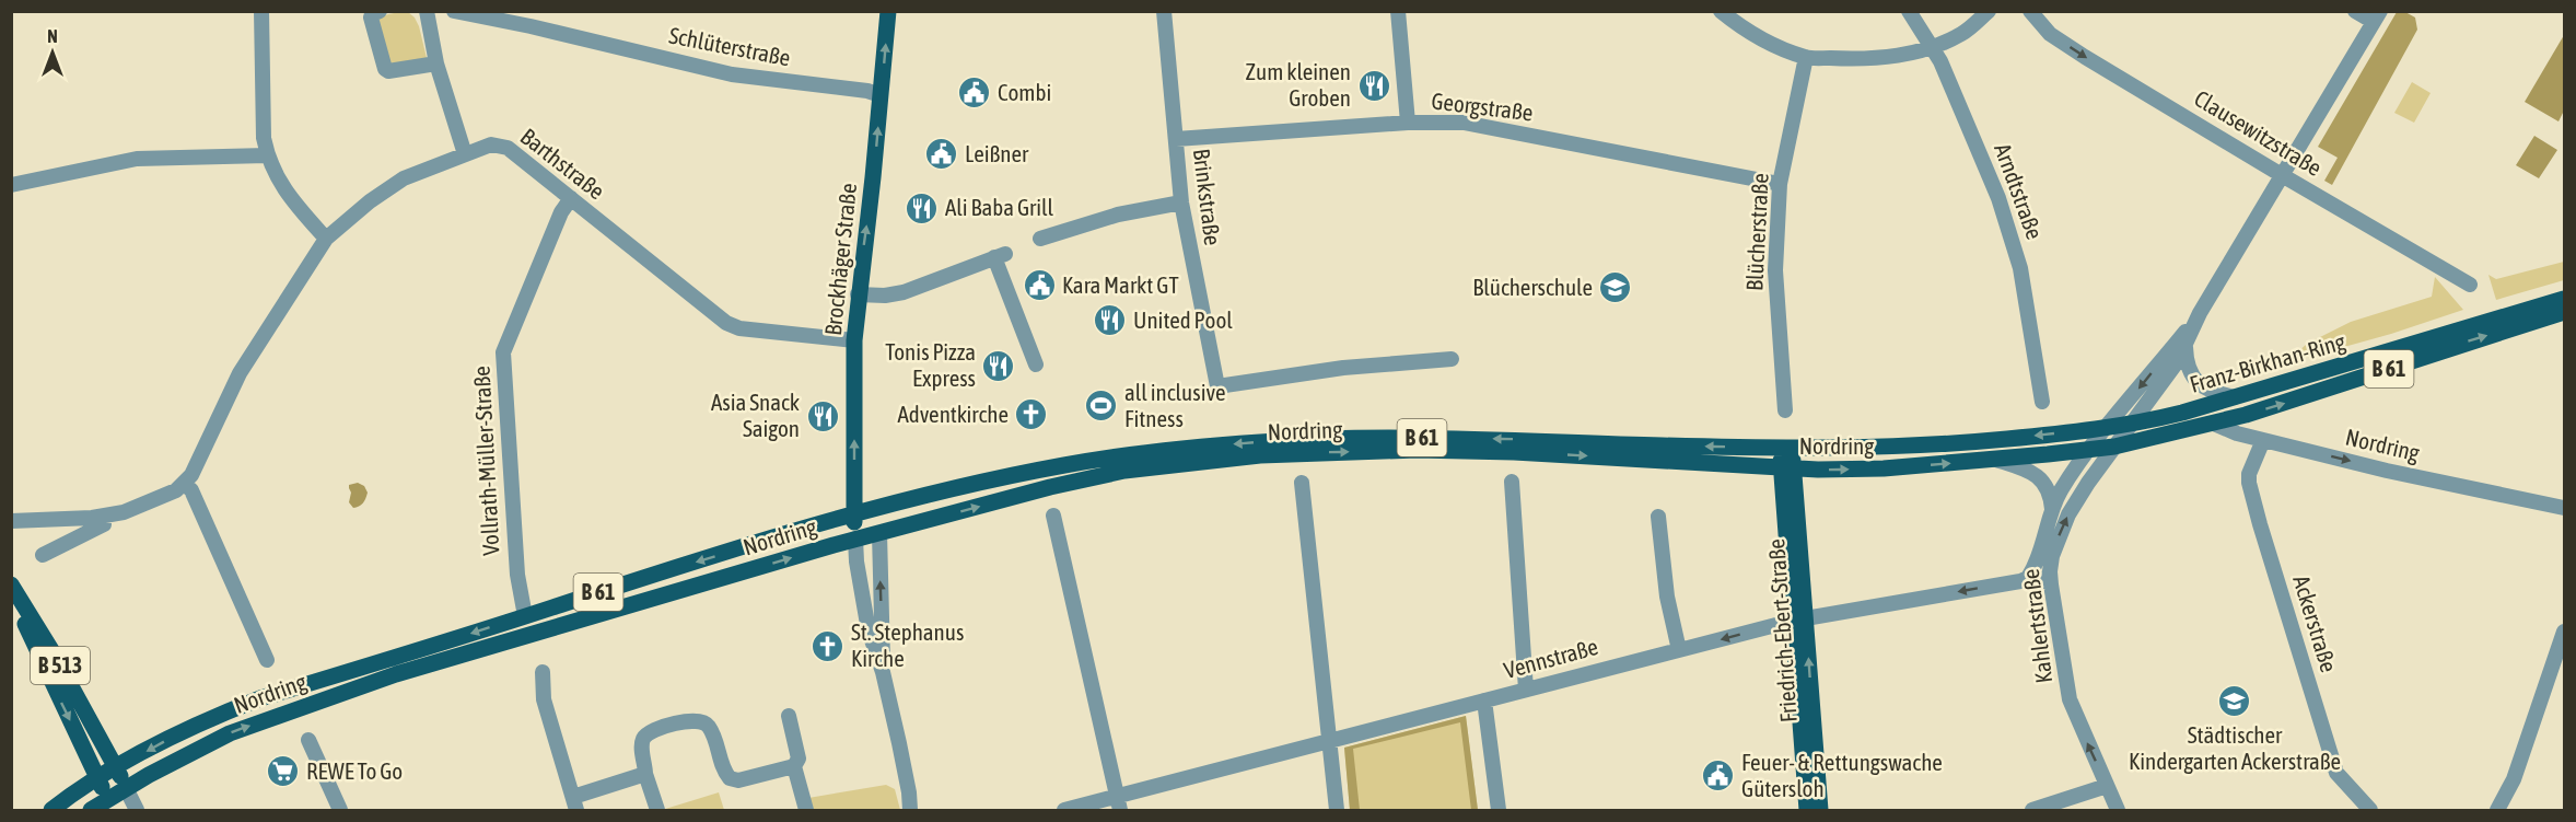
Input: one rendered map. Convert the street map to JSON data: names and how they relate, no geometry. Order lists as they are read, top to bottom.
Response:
{
  "streets": {
    "main road": [
      "Brockhäger Straße",
      "Franz-Birkhan-Ring",
      "B 61",
      "Nordring",
      "Friedrich-Ebert-Straße",
      "B 513"
    ],
    "street": [
      "Schlüterstraße",
      "Georgstraße",
      "Clausewitzstraße",
      "Barthstraße",
      "Arndtstraße",
      "Brinkstraße",
      "Blücherstraße",
      "Vollrath-Müller-Straße",
      "Ackerstraße",
      "Kahlertstraße",
      "Vennstraße"
    ]
  },
  "crossings": [
    ["Schlüterstraße", "Brockhäger Straße"],
    ["Georgstraße", "Brinkstraße"],
    ["Georgstraße", "Blücherstraße"],
    ["Clausewitzstraße", "Kahlertstraße"],
    ["Barthstraße", "Brockhäger Straße"],
    ["Barthstraße", "Vollrath-Müller-Straße"],
    ["Brockhäger Straße", "Nordring"],
    ["Franz-Birkhan-Ring", "Nordring"],
    ["Nordring", "Vollrath-Müller-Straße"],
    ["Nordring", "Ackerstraße"],
    ["Nordring", "Kahlertstraße"],
    ["Nordring", "Friedrich-Ebert-Straße"],
    ["Nordring", "B 513"],
    ["Kahlertstraße", "Vennstraße"],
    ["Friedrich-Ebert-Straße", "Vennstraße"]
  ],
  "one_way": ["Clausewitzstraße", "Brockhäger Straße", "Vennstraße"],
  "places": {
    "restaurant": [
      "Zum kleinen Groben",
      "Ali Baba Grill",
      "United Pool",
      "Tonis Pizza Express",
      "Asia Snack Saigon"
    ],
    "public building": [
      "Combi",
      "Leißner",
      "Kara Markt GT",
      "Feuer- & Rettungswache Gütersloh"
    ],
    "school or university": ["Blücherschule", "Städtischer Kindergarten Ackerstraße"],
    "sports": ["all inclusive Fitness"],
    "church": ["Adventkirche", "St. Stephanus Kirche"],
    "supermarket": ["REWE To Go"]
  },
  "north": "top"
}
